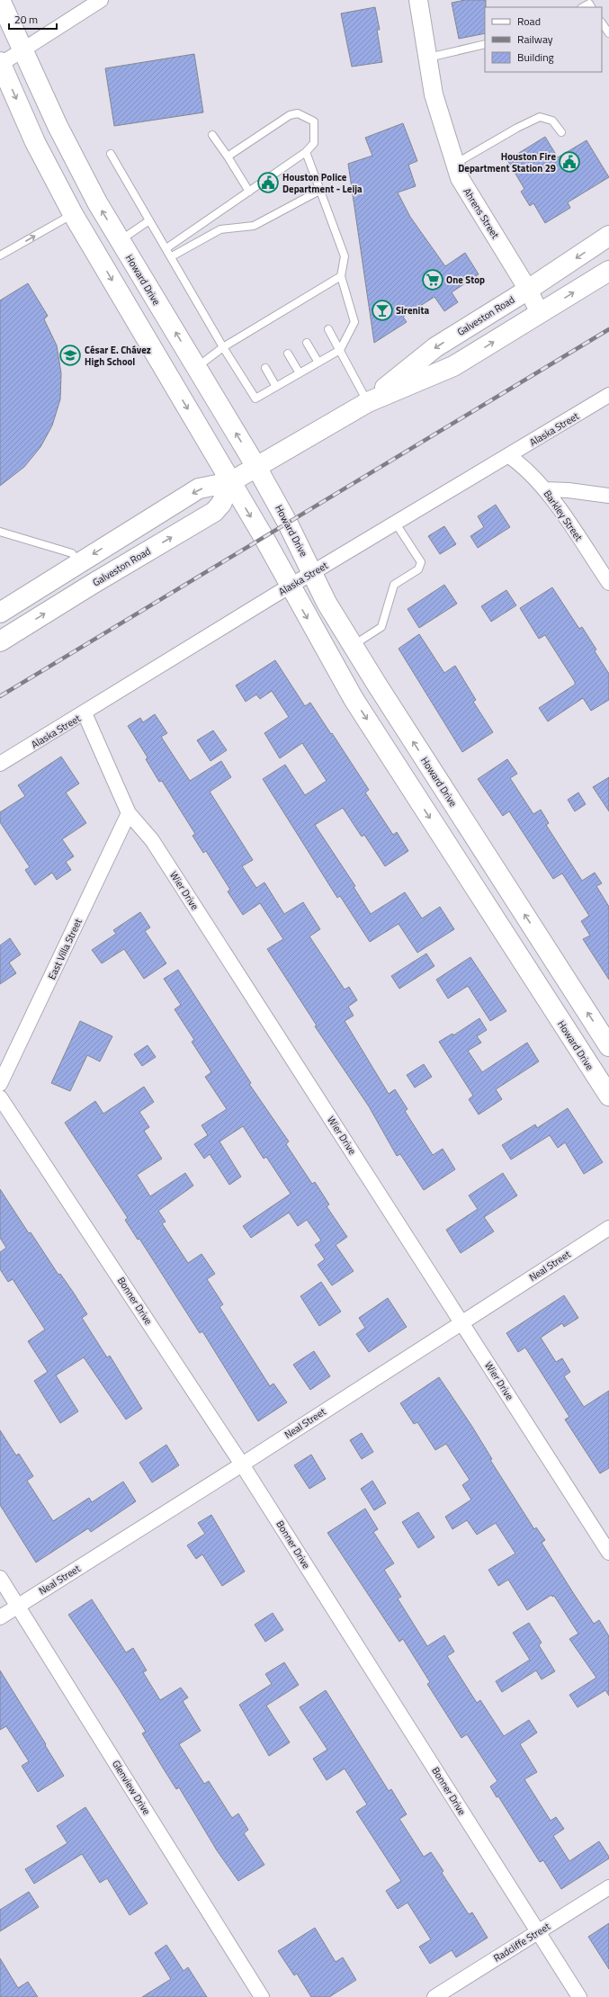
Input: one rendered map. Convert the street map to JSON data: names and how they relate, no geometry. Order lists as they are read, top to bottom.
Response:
{
  "streets": {
    "main road": ["Howard Drive", "Galveston Road"],
    "street": [
      "Ahrens Street",
      "Alaska Street",
      "Barkley Street",
      "Wier Drive",
      "East Villa Street",
      "Neal Street",
      "Bonner Drive",
      "Glenview Drive",
      "Radcliffe Street"
    ]
  },
  "crossings": [
    ["Ahrens Street", "Galveston Road"],
    ["Howard Drive", "Galveston Road"],
    ["Howard Drive", "Alaska Street"],
    ["Alaska Street", "Barkley Street"],
    ["Alaska Street", "Wier Drive"],
    ["Wier Drive", "East Villa Street"],
    ["Wier Drive", "Neal Street"],
    ["Neal Street", "Bonner Drive"],
    ["Neal Street", "Glenview Drive"],
    ["Bonner Drive", "Radcliffe Street"]
  ],
  "places": {
    "public building": ["Houston Fire Department Station 29", "Houston Police Department - Leija"],
    "supermarket": ["One Stop"],
    "bar": ["Sirenita"],
    "school or university": ["César E. Chávez High School"]
  },
  "legend": ["Road", "Railway", "Building"],
  "scale_bar": "20 m"
}
